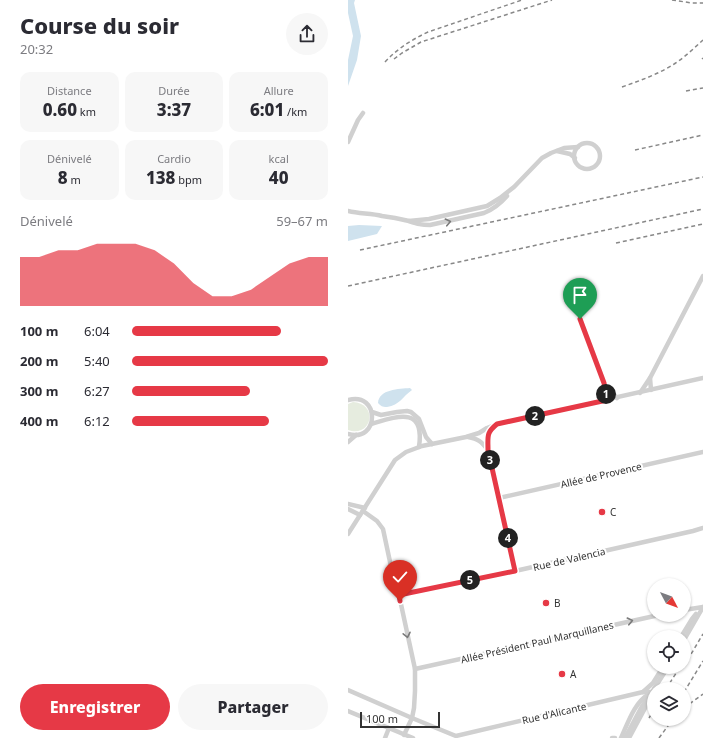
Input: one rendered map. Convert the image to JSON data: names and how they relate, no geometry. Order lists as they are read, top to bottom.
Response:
{
  "streets": {
    "street": [
      "Allée de Provence",
      "Rue de Valencia",
      "Allée Président Paul Marquillanes",
      "Rue d'Alicante"
    ]
  },
  "one_way": ["Allée Président Paul Marquillanes"],
  "places": ["C", "B", "A"],
  "scale_bar": "100 m",
  "north": "bottom right",
  "page": {
    "heading": ["Course du soir", "20:32"],
    "stats": [
      ["Distance", "0.60 km"],
      ["Durée", "3:37"],
      ["Allure", "6:01 /km"],
      ["Dénivelé", "8 m"],
      ["Cardio", "138 bpm"],
      ["kcal", "40"]
    ],
    "chart": ["Dénivelé", "59–67 m"],
    "list": [
      {
        "name": "100 m",
        "note": "6:04"
      },
      {
        "name": "200 m",
        "note": "5:40"
      },
      {
        "name": "300 m",
        "note": "6:27"
      },
      {
        "name": "400 m",
        "note": "6:12"
      }
    ],
    "pins": [
      "1",
      "2",
      "3",
      "4",
      "5"
    ],
    "buttons": ["Enregistrer", "Partager"],
    "scale": "100 m"
  }
}
